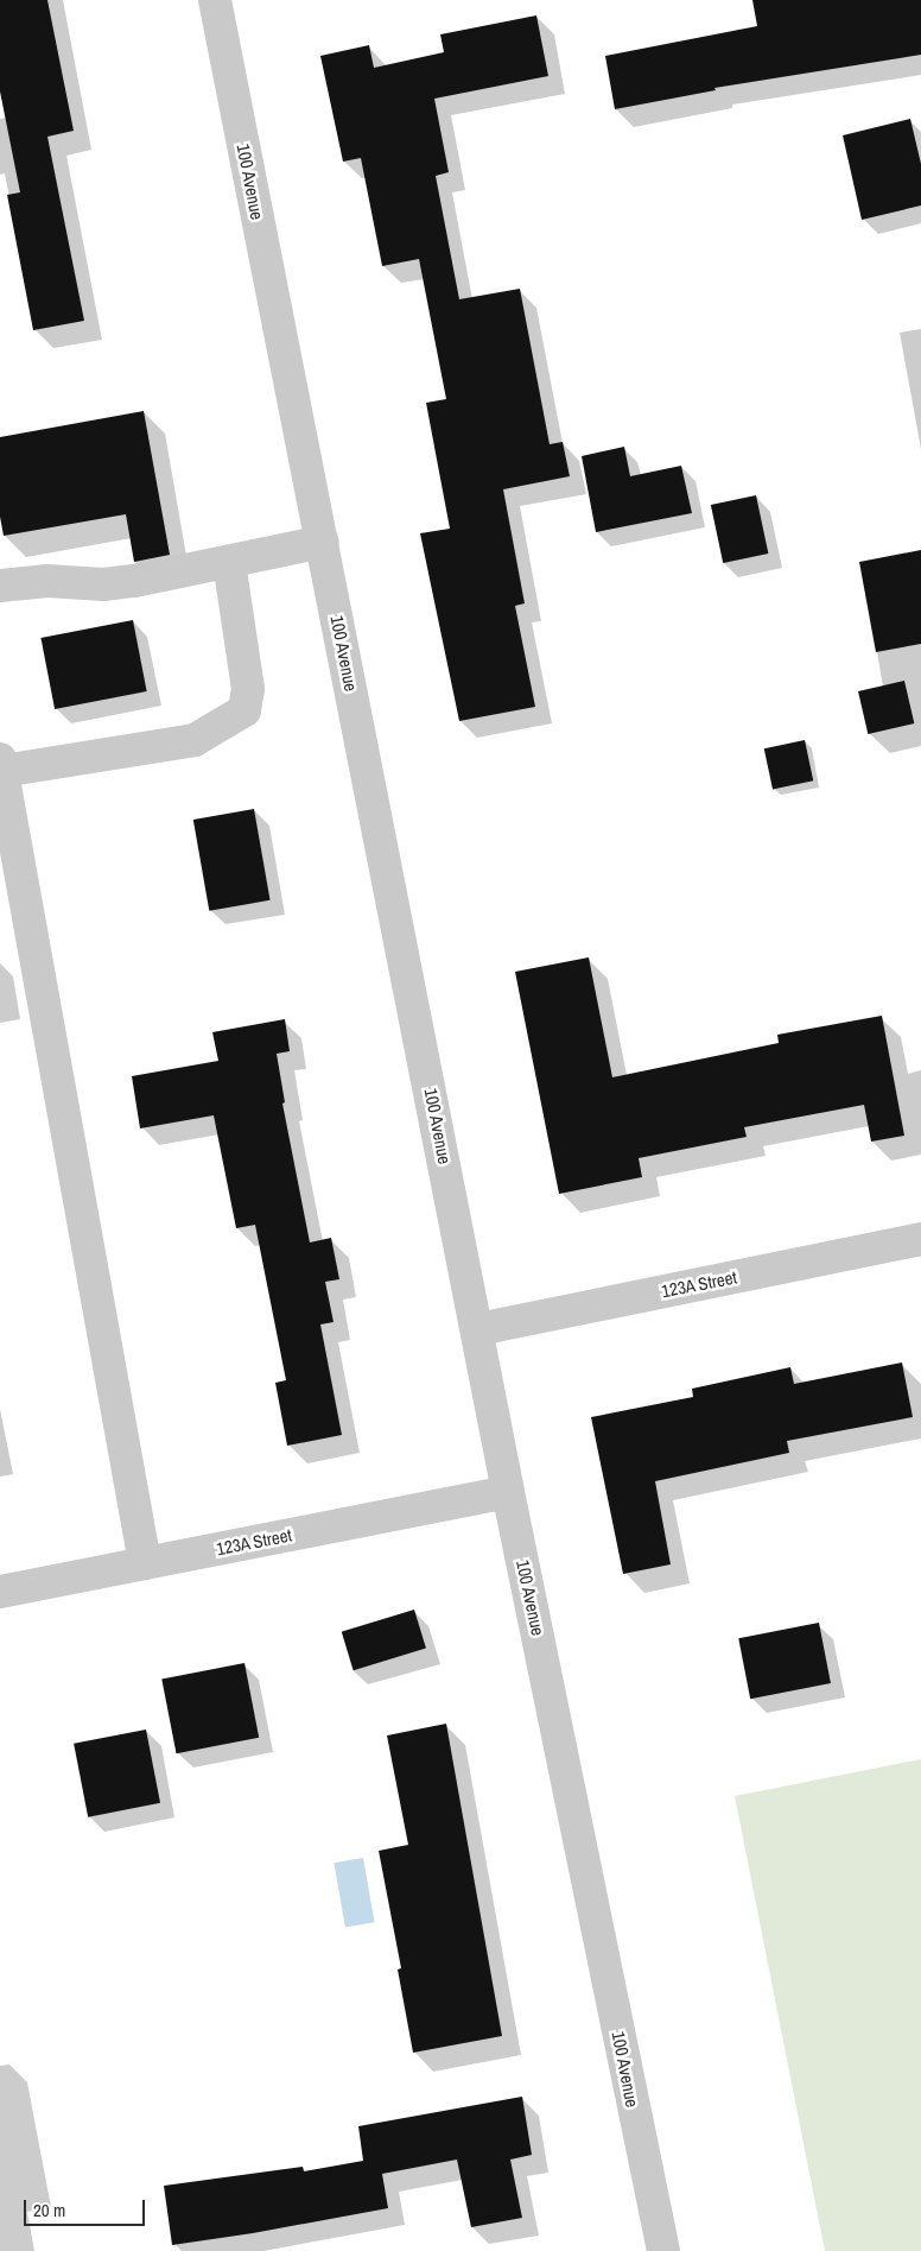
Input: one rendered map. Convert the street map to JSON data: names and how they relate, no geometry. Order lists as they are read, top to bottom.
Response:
{
  "streets": {
    "street": ["100 Avenue", "123A Street"]
  },
  "crossings": [
    ["100 Avenue", "123A Street"]
  ],
  "scale_bar": "20 m"
}
